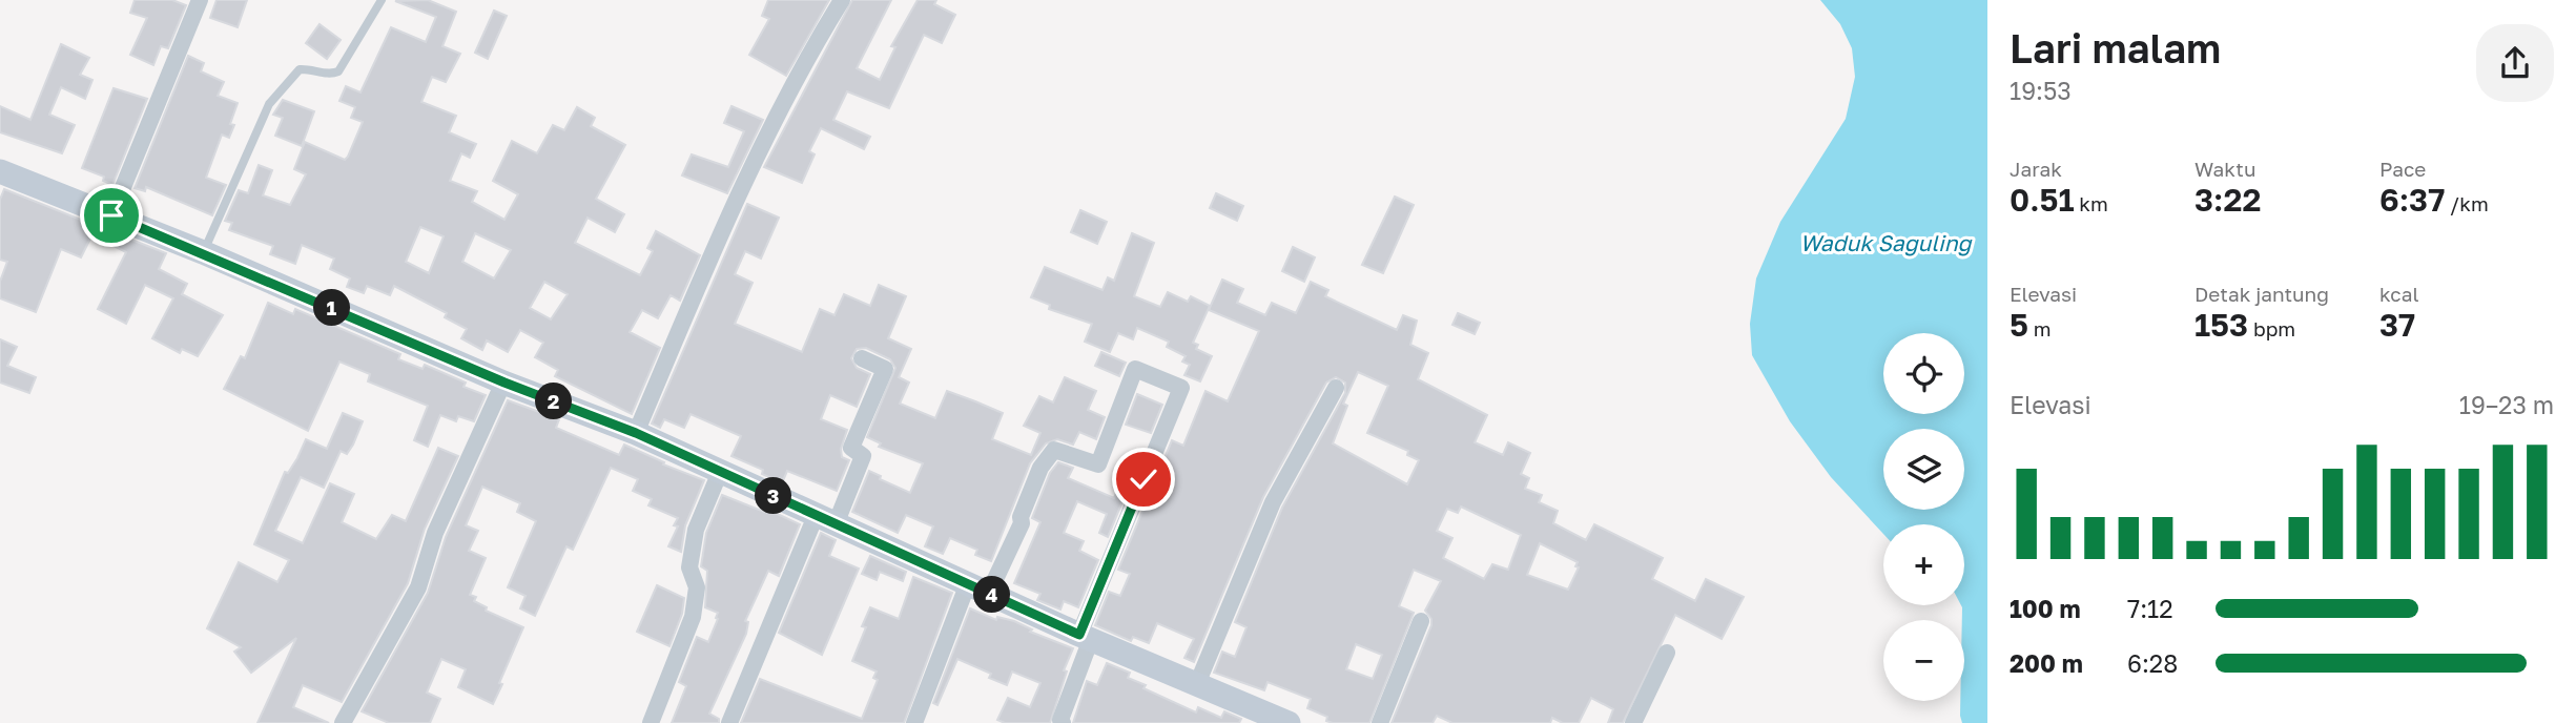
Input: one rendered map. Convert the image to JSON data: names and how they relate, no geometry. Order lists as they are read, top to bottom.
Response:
{
  "water": ["Waduk Saguling"],
  "page": {
    "heading": ["Lari malam", "19:53"],
    "stats": [
      ["Jarak", "0.51 km"],
      ["Waktu", "3:22"],
      ["Pace", "6:37 /km"],
      ["Elevasi", "5 m"],
      ["Detak jantung", "153 bpm"],
      ["kcal", "37"]
    ],
    "pins": [
      "1",
      "2",
      "3",
      "4"
    ],
    "map_buttons": ["+", "−"],
    "chart": ["Elevasi", "19–23 m"],
    "list": [
      {
        "name": "100 m",
        "note": "7:12"
      },
      {
        "name": "200 m",
        "note": "6:28"
      }
    ]
  }
}
